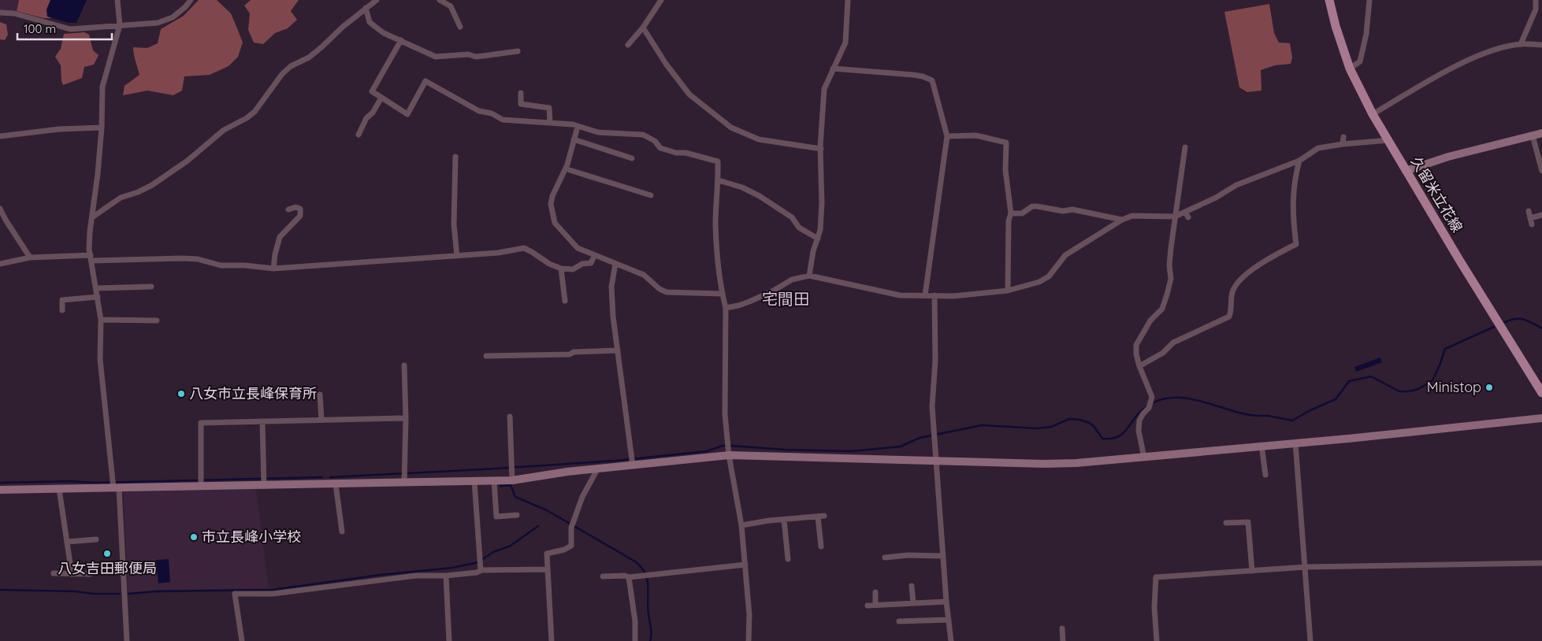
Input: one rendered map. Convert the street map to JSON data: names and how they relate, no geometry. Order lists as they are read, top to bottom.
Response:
{
  "streets": {
    "main road": ["久留米立花線"]
  },
  "districts": ["宅間田"],
  "places": [
    "Ministop",
    "八女市立長峰保育所",
    "市立長峰小学校",
    "八女吉田郵便局"
  ],
  "scale_bar": "100 m"
}
